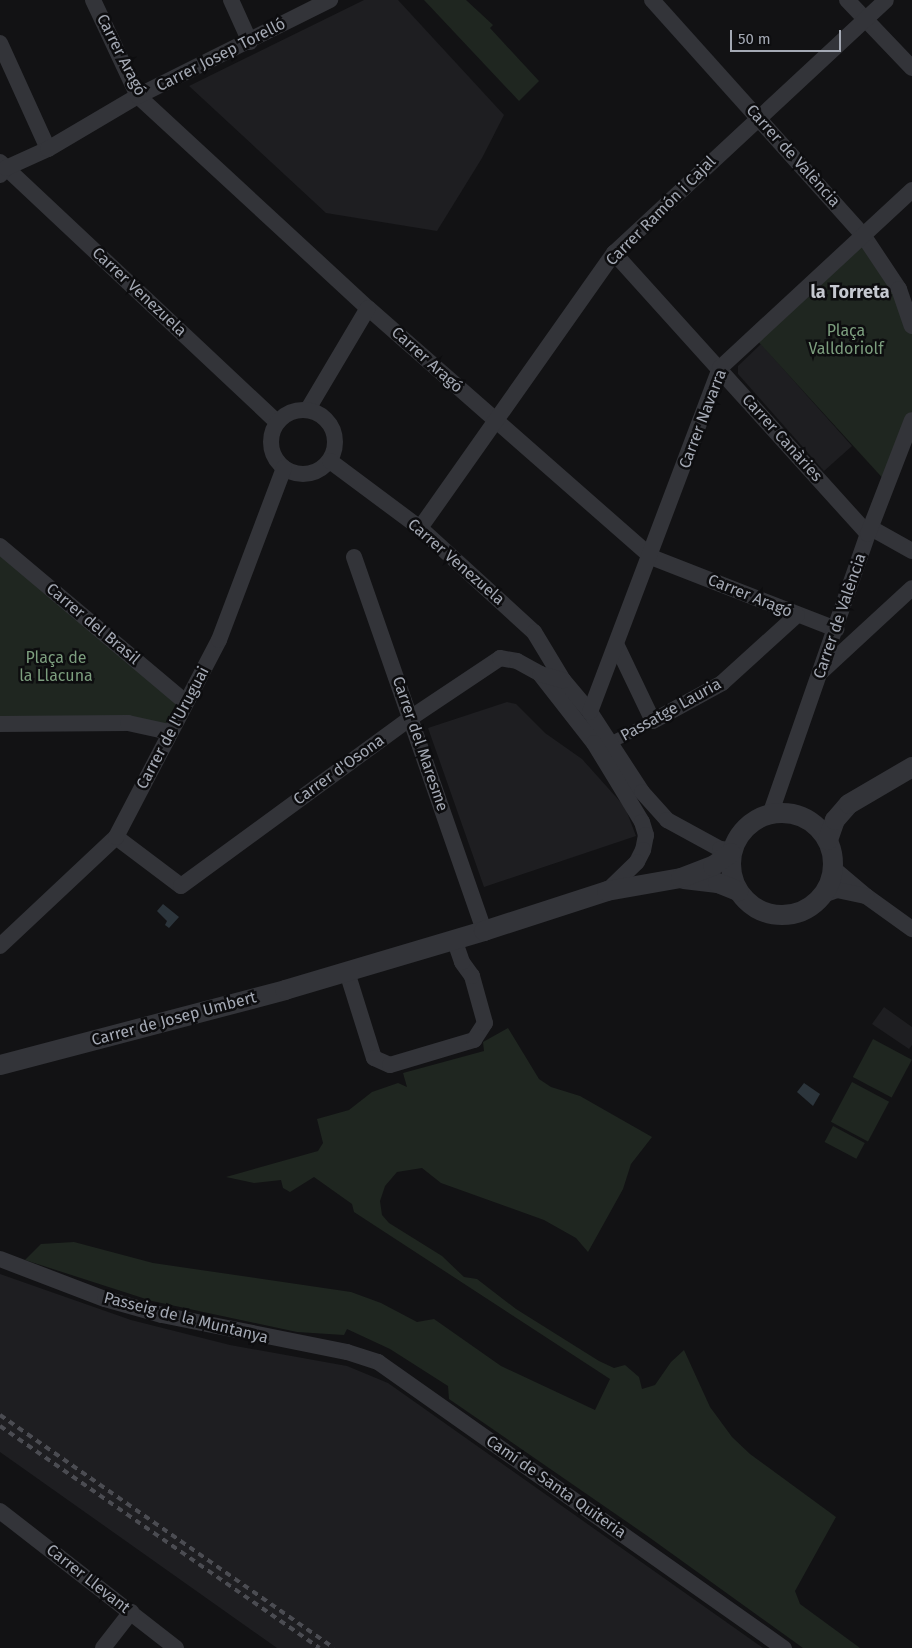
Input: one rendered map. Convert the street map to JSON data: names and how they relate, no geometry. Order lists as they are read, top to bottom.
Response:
{
  "streets": {
    "street": [
      "Carrer Aragó",
      "Carrer Josep Torelló",
      "Carrer de València",
      "Carrer Ramón i Cajal",
      "Carrer Venezuela",
      "Carrer Navarra",
      "Carrer Canàries",
      "Carrer del Brasil",
      "Passatge Lauria",
      "Carrer de l'Uruguai",
      "Carrer del Maresme",
      "Carrer d'Osona",
      "Carrer de Josep Umbert",
      "Passeig de la Muntanya",
      "Camí de Santa Quiteria",
      "Carrer Llevant"
    ]
  },
  "crossings": [
    ["Carrer Aragó", "Carrer Josep Torelló"],
    ["Carrer Aragó", "Carrer de València"],
    ["Carrer Aragó", "Carrer Ramón i Cajal"],
    ["Carrer Aragó", "Carrer Navarra"],
    ["Carrer Aragó", "Passatge Lauria"],
    ["Carrer Josep Torelló", "Carrer Venezuela"],
    ["Carrer de València", "Carrer Ramón i Cajal"],
    ["Carrer de València", "Carrer Venezuela"],
    ["Carrer de València", "Carrer Navarra"],
    ["Carrer de València", "Carrer Canàries"],
    ["Carrer Ramón i Cajal", "Carrer Venezuela"],
    ["Carrer Ramón i Cajal", "Carrer Canàries"],
    ["Carrer Venezuela", "Carrer Navarra"],
    ["Carrer Venezuela", "Passatge Lauria"],
    ["Carrer Venezuela", "Carrer de l'Uruguai"],
    ["Carrer Navarra", "Carrer Canàries"],
    ["Carrer del Brasil", "Carrer de l'Uruguai"],
    ["Carrer de l'Uruguai", "Carrer d'Osona"],
    ["Carrer del Maresme", "Carrer d'Osona"],
    ["Carrer del Maresme", "Carrer de Josep Umbert"],
    ["Carrer d'Osona", "Carrer de Josep Umbert"],
    ["Passeig de la Muntanya", "Camí de Santa Quiteria"]
  ],
  "districts": ["la Torreta"],
  "parks": ["Plaça Valldoriolf", "Plaça de la Llacuna"],
  "scale_bar": "50 m"
}
